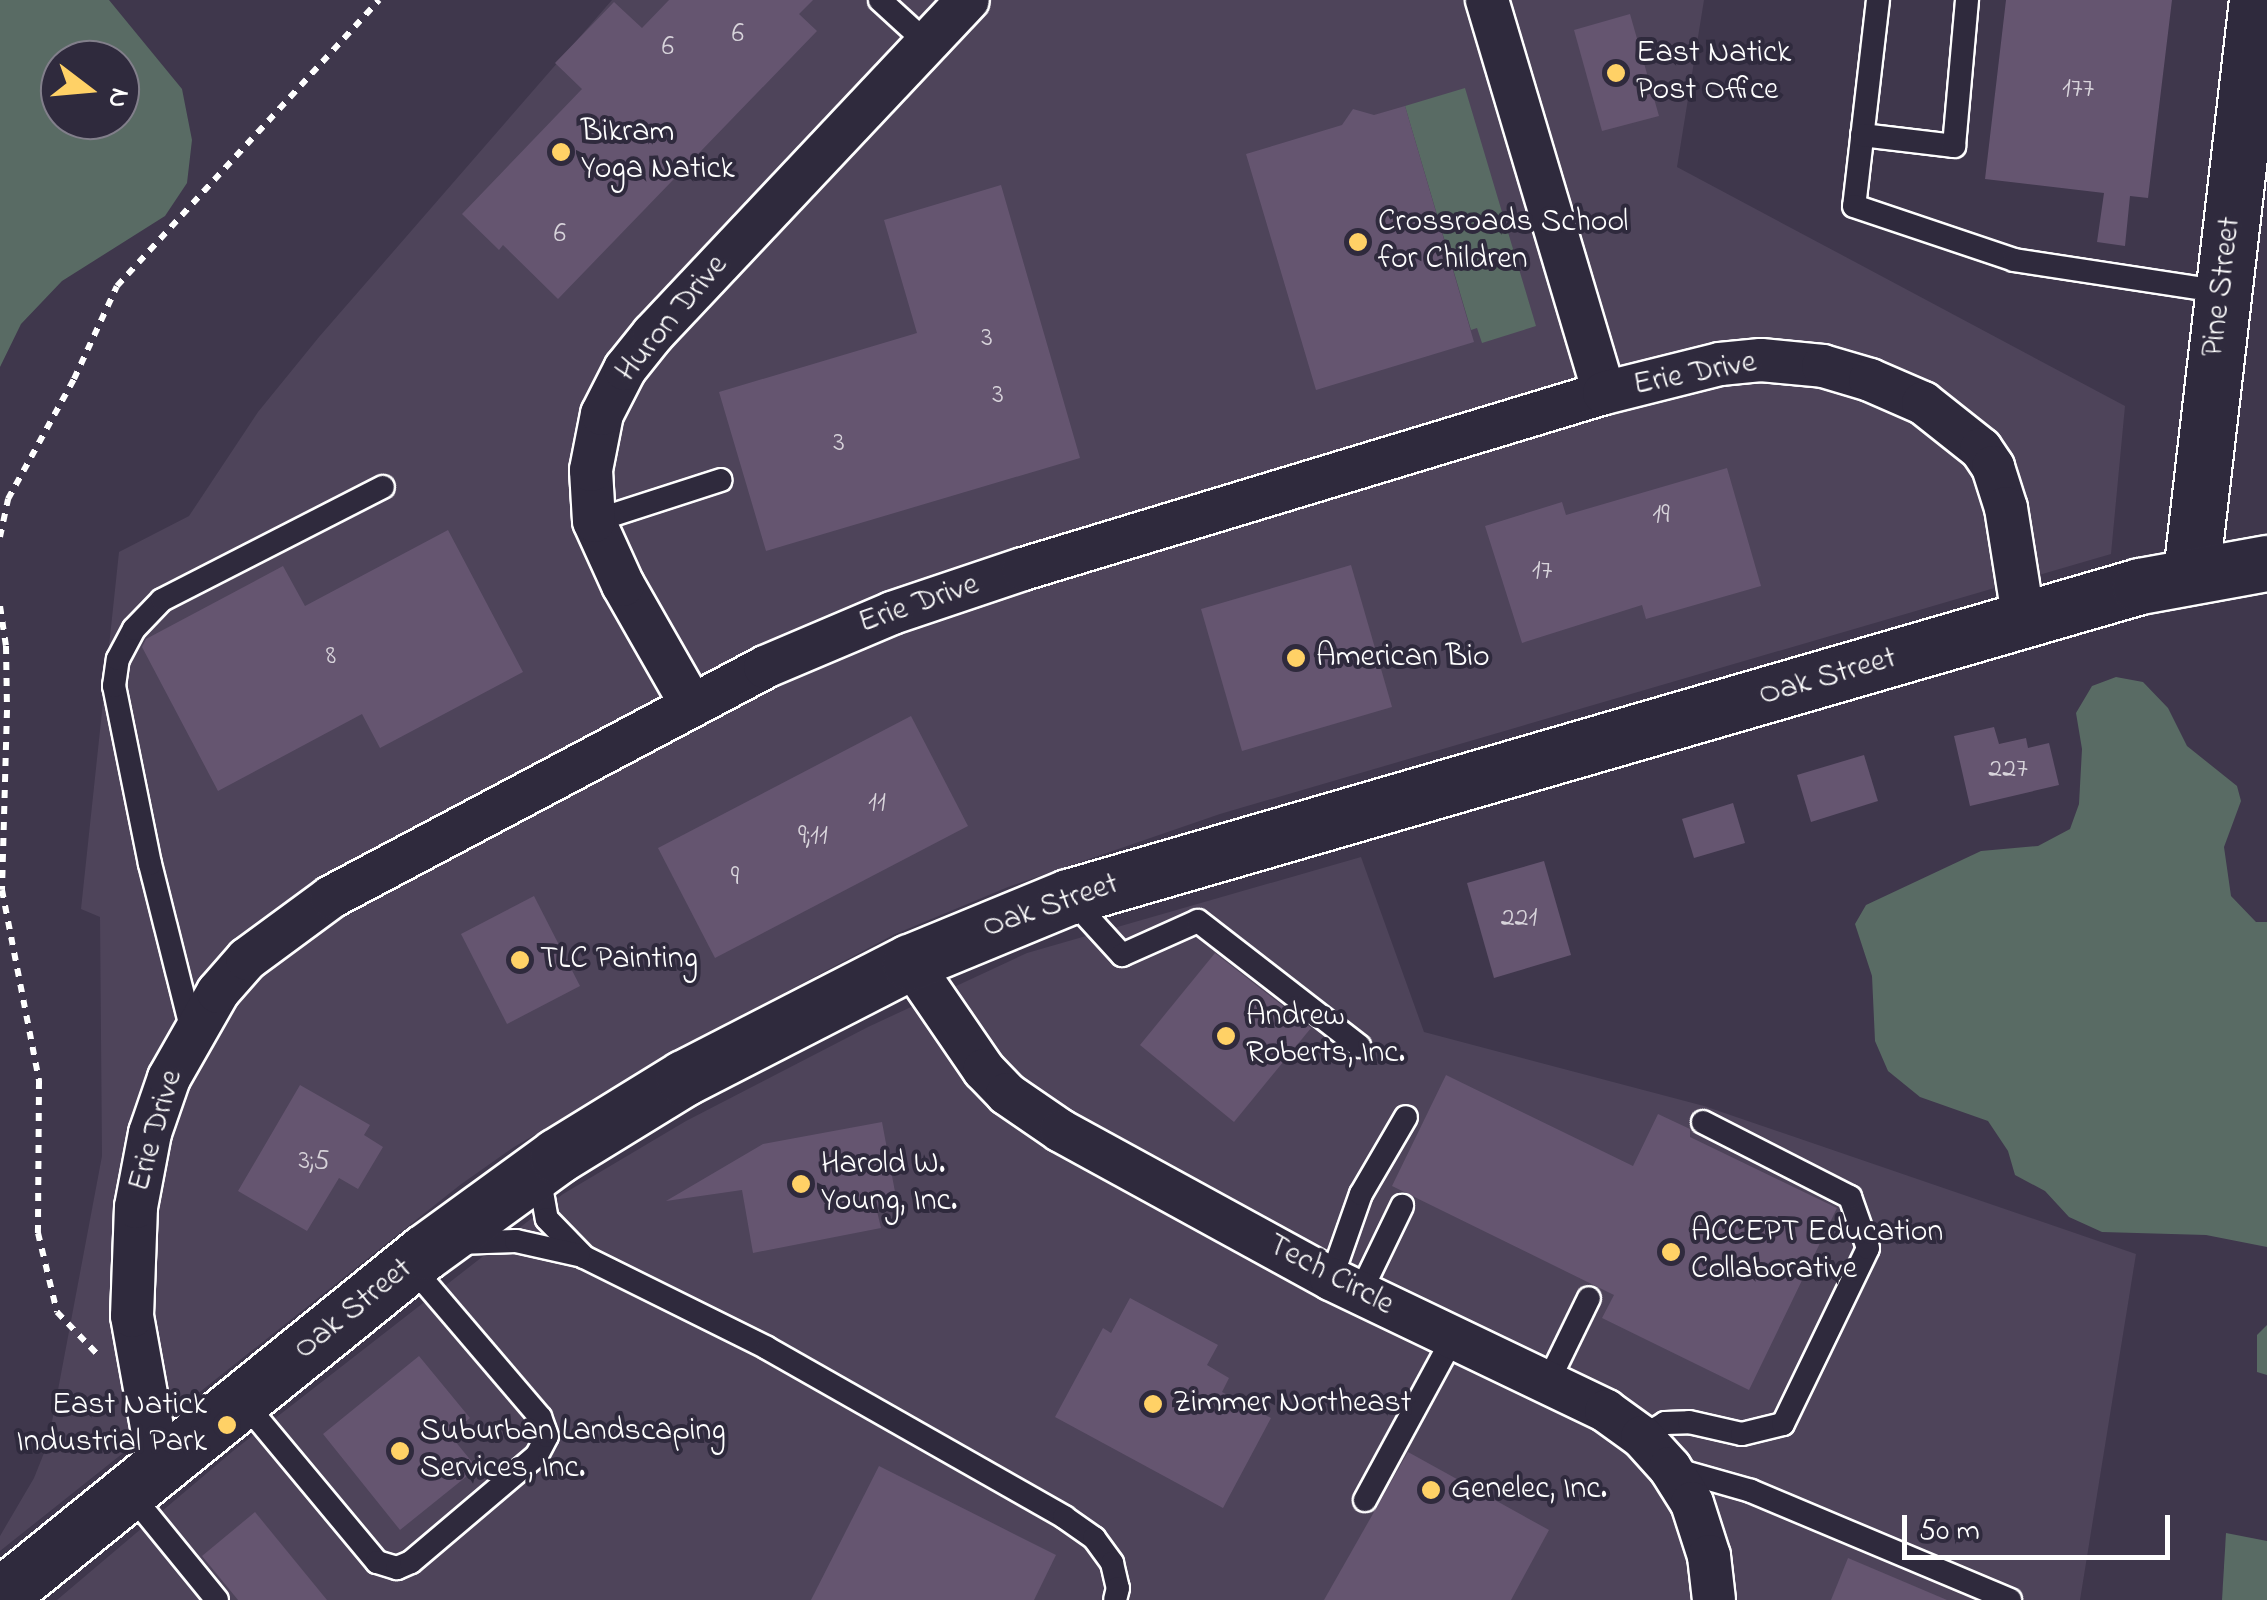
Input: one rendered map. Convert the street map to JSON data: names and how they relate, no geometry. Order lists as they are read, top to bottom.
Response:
{
  "streets": {
    "main road": ["Pine Street", "Oak Street"],
    "street": ["Huron Drive", "Erie Drive", "Tech Circle"]
  },
  "crossings": [
    ["Pine Street", "Oak Street"],
    ["Huron Drive", "Erie Drive"],
    ["Erie Drive", "Oak Street"],
    ["Oak Street", "Tech Circle"]
  ],
  "places": [
    "East Natick Post Office",
    "Bikram Yoga Natick",
    "Crossroads School for Children",
    "American Bio",
    "TLC Painting",
    "Andrew Roberts, Inc.",
    "Harold W. Young, Inc.",
    "ACCEPT Education Collaborative",
    "Zimmer Northeast",
    "East Natick Industrial Park",
    "Suburban Landscaping Services, Inc.",
    "Genelec, Inc."
  ],
  "house_numbers": [
    "6",
    "6",
    "177",
    "6",
    "3",
    "3",
    "3",
    "19",
    "17",
    "8",
    "227",
    "11",
    "9;11",
    "9",
    "221",
    "3;5"
  ],
  "scale_bar": "50 m",
  "north": "right"
}
